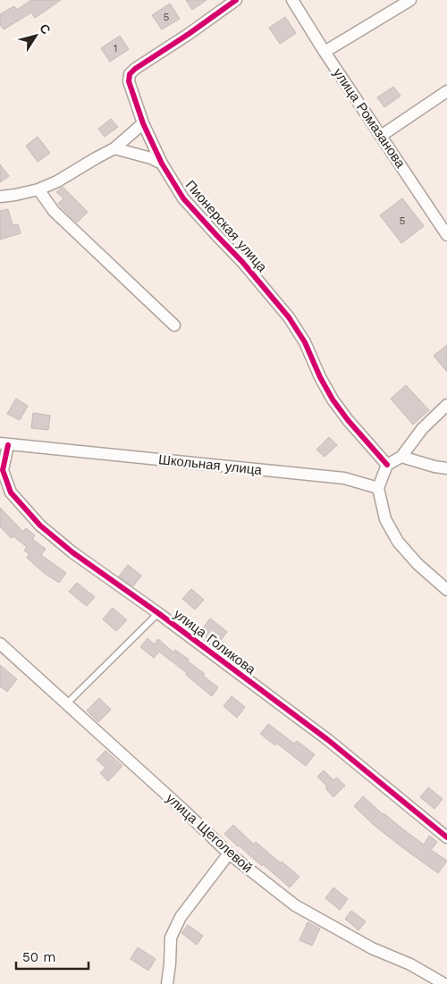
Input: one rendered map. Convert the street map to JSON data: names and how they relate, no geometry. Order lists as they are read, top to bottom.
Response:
{
  "streets": {
    "street": [
      "улица Ромазанова",
      "Пионерская улица",
      "Школьная улица",
      "улица Голикова",
      "улица Щеголевой"
    ]
  },
  "crossings": [
    ["Школьная улица", "улица Голикова"]
  ],
  "house_numbers": ["5", "1", "5"],
  "scale_bar": "50 m",
  "north": "top right"
}
